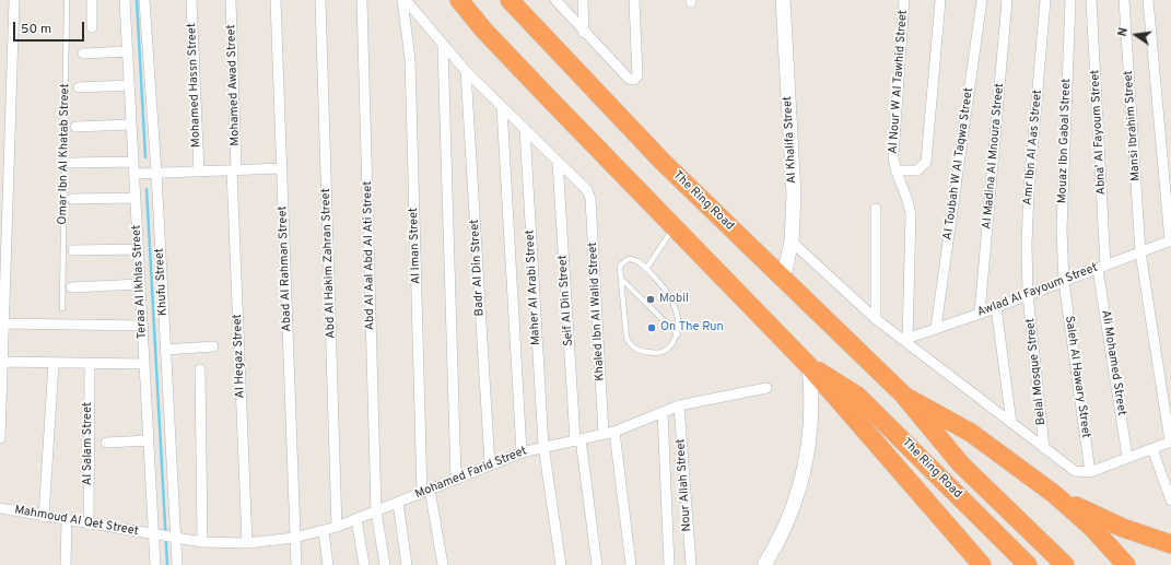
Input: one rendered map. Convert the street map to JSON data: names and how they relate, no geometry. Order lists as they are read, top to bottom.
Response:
{
  "streets": {
    "highway": ["The Ring Road"],
    "main road": ["Al Khalifa Street"],
    "street": [
      "Al Nour W Al Tawhid Street",
      "Mohamed Hassn Street",
      "Mohamed Awad Street",
      "Mansi Ibrahim Street",
      "Abna' Al Fayoum Street",
      "Mouaz Ibn Gabal Street",
      "Amr Ibn Al Aas Street",
      "Al Madina Al Mnoura Street",
      "Al Toubah W Al Taqwa Street",
      "Al Iman Street",
      "Abd Al Aal Abd Al Ati Street",
      "Abd Al Hakim Zahran Street",
      "Badr Al Din Street",
      "Abad Al Rahman Street",
      "Teraa Al Ikhlas Street",
      "Khufu Street",
      "Maher Al Arabi Street",
      "Awlad Al Fayoum Street",
      "Seif Al Din Street",
      "Khaled Ibn Al Walid Street",
      "Al Hegaz Street",
      "Ali Mohamed Street",
      "Belal Mosque Street",
      "Saleh Al Hawary Street",
      "Al Salam Street",
      "Mohamed Farid Street",
      "Nour Allah Street",
      "Mahmoud Al Qet Street"
    ],
    "lane": ["Omar Ibn Al Khatab Street"]
  },
  "crossings": [
    ["Al Nour W Al Tawhid Street", "Awlad Al Fayoum Street"],
    ["Mohamed Awad Street", "Al Hegaz Street"],
    ["Mansi Ibrahim Street", "Awlad Al Fayoum Street"],
    ["Abna' Al Fayoum Street", "Awlad Al Fayoum Street"],
    ["Abna' Al Fayoum Street", "Ali Mohamed Street"],
    ["Al Khalifa Street", "The Ring Road"],
    ["Mouaz Ibn Gabal Street", "Awlad Al Fayoum Street"],
    ["Mouaz Ibn Gabal Street", "Saleh Al Hawary Street"],
    ["Amr Ibn Al Aas Street", "Awlad Al Fayoum Street"],
    ["Amr Ibn Al Aas Street", "Belal Mosque Street"],
    ["Al Madina Al Mnoura Street", "Awlad Al Fayoum Street"],
    ["Al Toubah W Al Taqwa Street", "Awlad Al Fayoum Street"],
    ["Al Iman Street", "Mohamed Farid Street"],
    ["Abd Al Aal Abd Al Ati Street", "Mohamed Farid Street"],
    ["Abd Al Hakim Zahran Street", "Mohamed Farid Street"],
    ["Badr Al Din Street", "Mohamed Farid Street"],
    ["Abad Al Rahman Street", "Mohamed Farid Street"],
    ["Teraa Al Ikhlas Street", "Mahmoud Al Qet Street"],
    ["Khufu Street", "Mohamed Farid Street"],
    ["Khufu Street", "Mahmoud Al Qet Street"],
    ["Maher Al Arabi Street", "Mohamed Farid Street"],
    ["Awlad Al Fayoum Street", "Ali Mohamed Street"],
    ["Awlad Al Fayoum Street", "Belal Mosque Street"],
    ["Awlad Al Fayoum Street", "Saleh Al Hawary Street"],
    ["Seif Al Din Street", "Khaled Ibn Al Walid Street"],
    ["Seif Al Din Street", "Mohamed Farid Street"],
    ["Khaled Ibn Al Walid Street", "Mohamed Farid Street"],
    ["Al Hegaz Street", "Mohamed Farid Street"],
    ["Al Salam Street", "Mahmoud Al Qet Street"],
    ["Mohamed Farid Street", "Nour Allah Street"],
    ["Mohamed Farid Street", "Mahmoud Al Qet Street"]
  ],
  "places": ["Mobil", "On The Run"],
  "scale_bar": "50 m",
  "north": "left"
}
